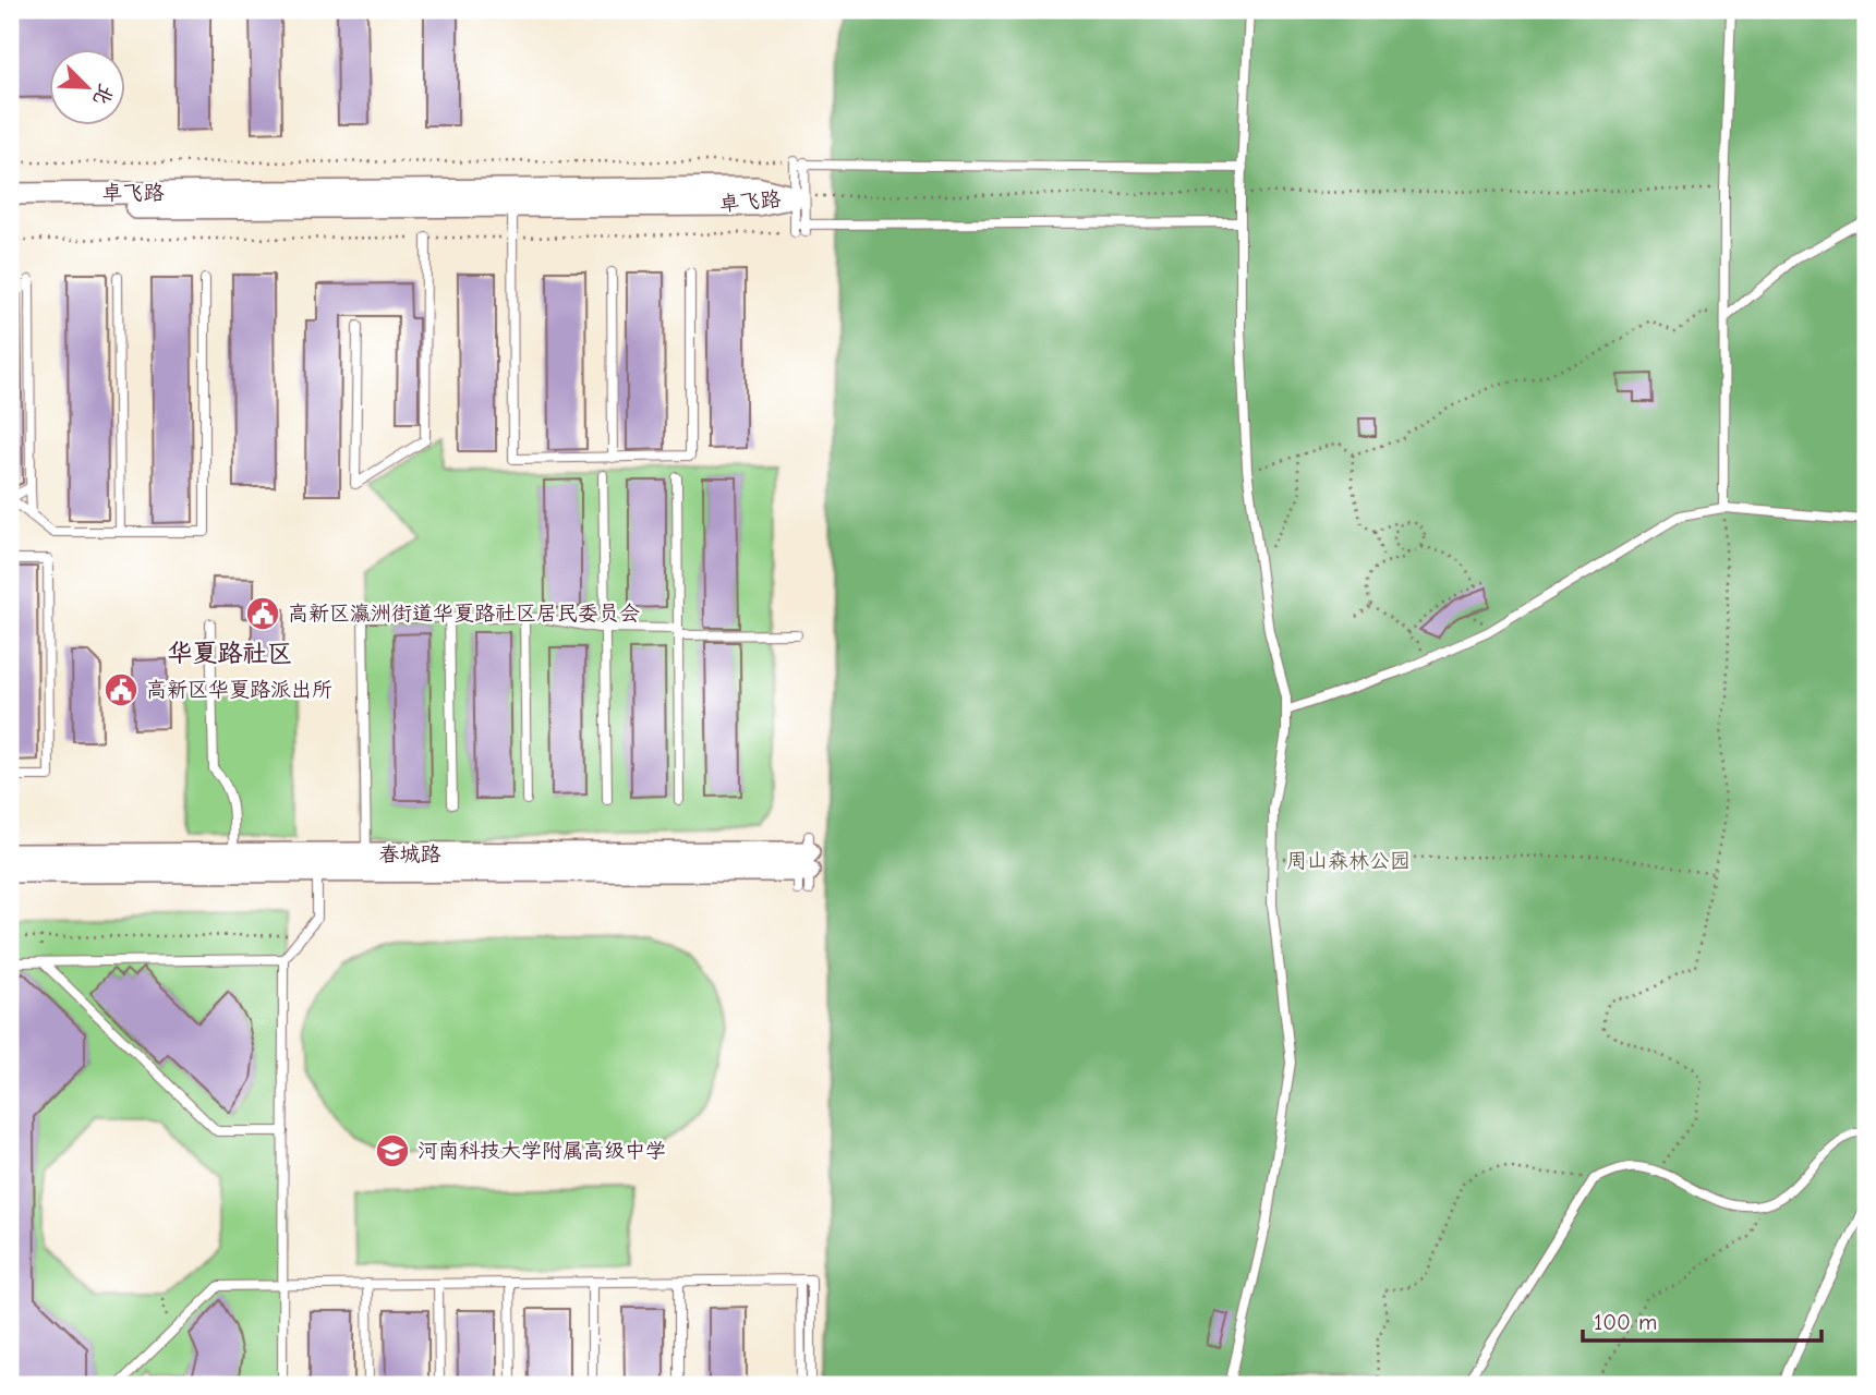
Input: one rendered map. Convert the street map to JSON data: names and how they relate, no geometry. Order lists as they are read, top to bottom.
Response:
{
  "streets": {
    "street": ["卓飞路", "春城路"]
  },
  "districts": ["华夏路社区"],
  "parks": ["周山森林公园"],
  "places": {
    "public building": ["高新区瀛洲街道华夏路社区居民委员会", "高新区华夏路派出所"],
    "school or university": ["河南科技大学附属高级中学"]
  },
  "scale_bar": "100 m",
  "north": "bottom right"
}
